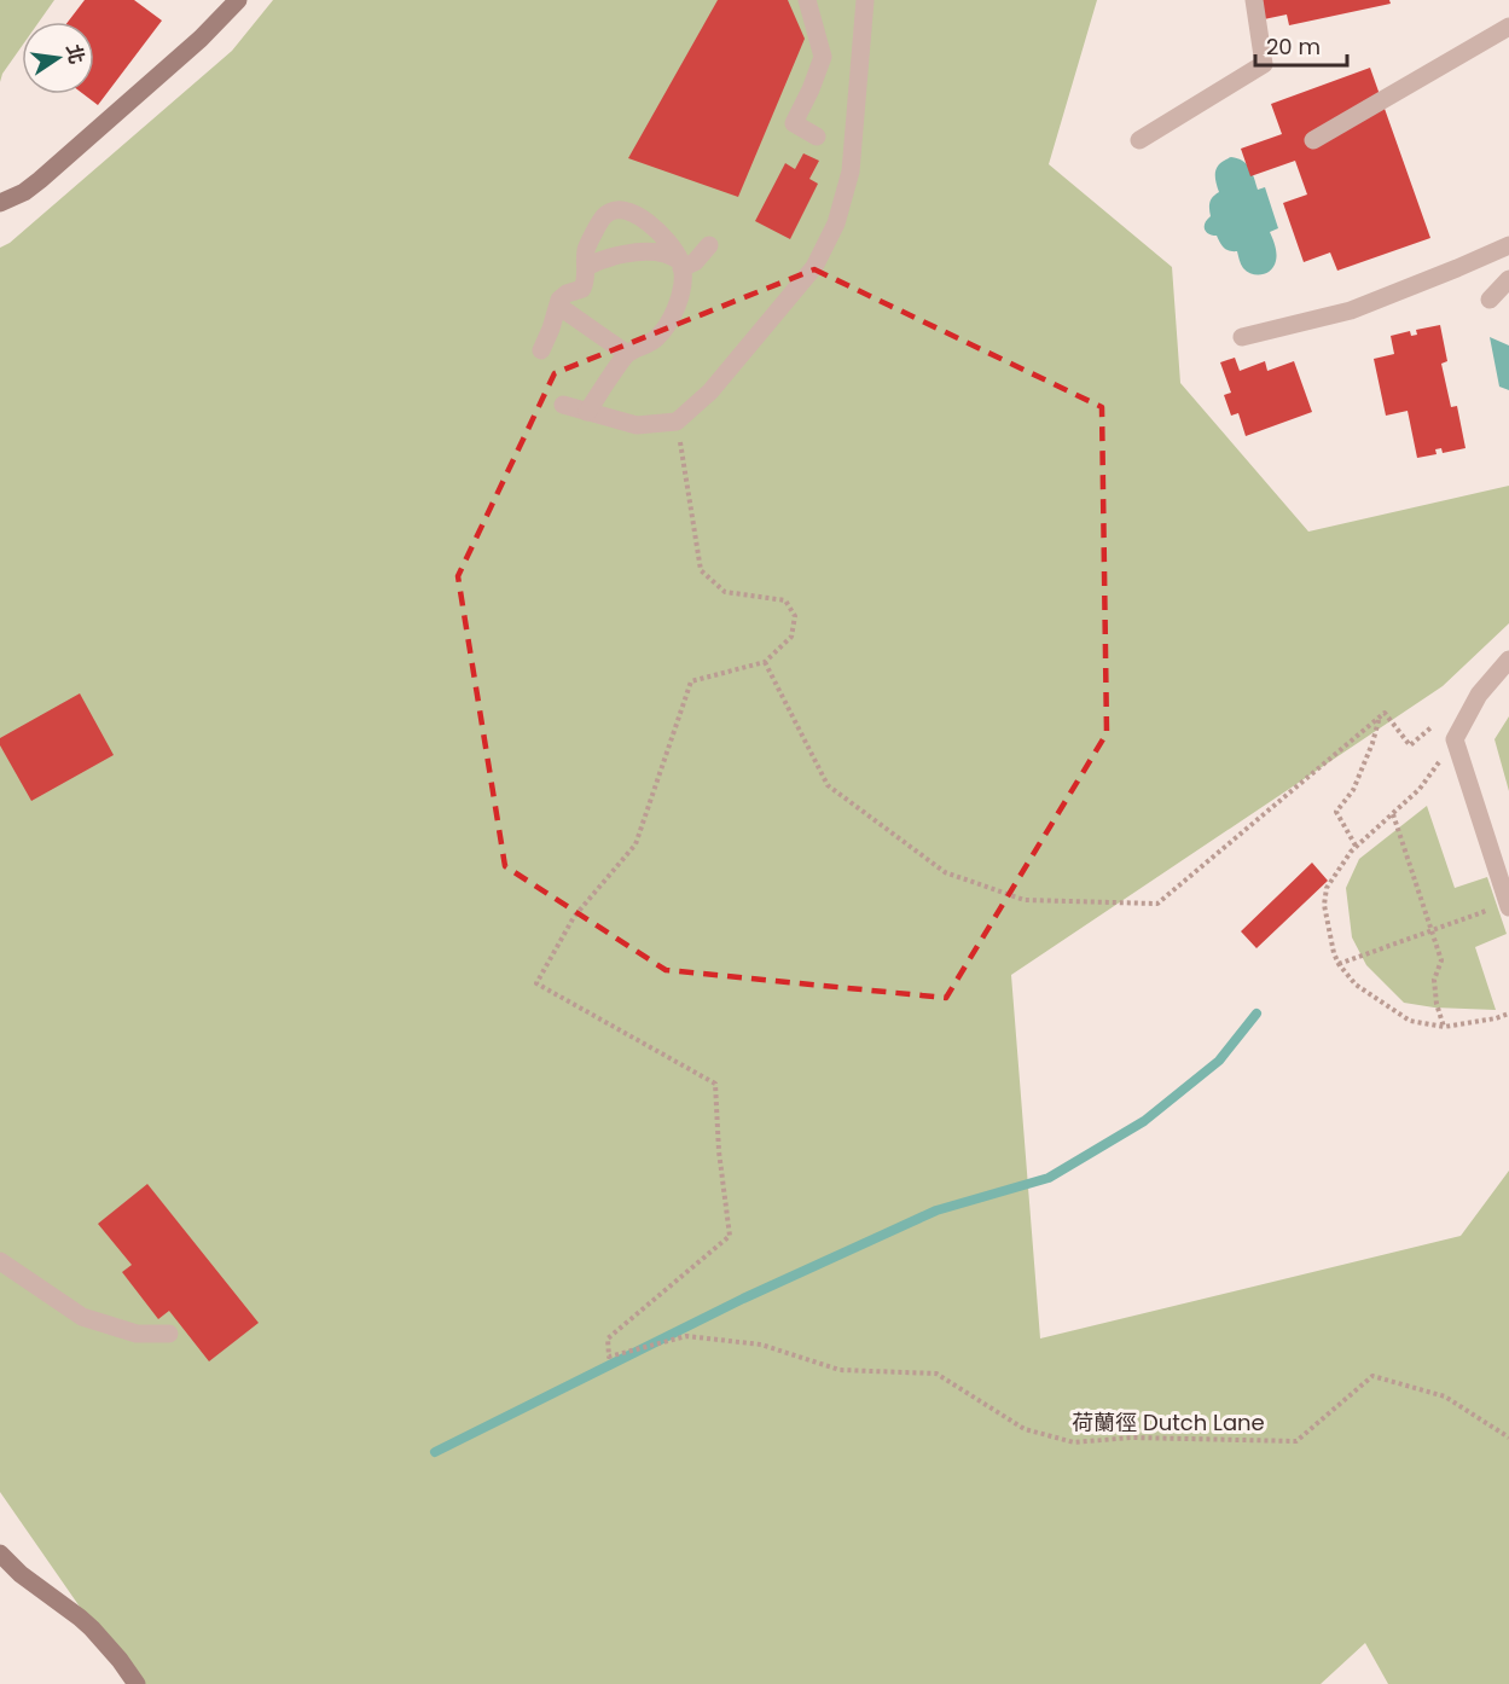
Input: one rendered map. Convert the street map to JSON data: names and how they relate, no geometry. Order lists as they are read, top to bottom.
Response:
{
  "streets": {
    "path": ["荷蘭徑 Dutch Lane"]
  },
  "scale_bar": "20 m",
  "north": "right"
}
